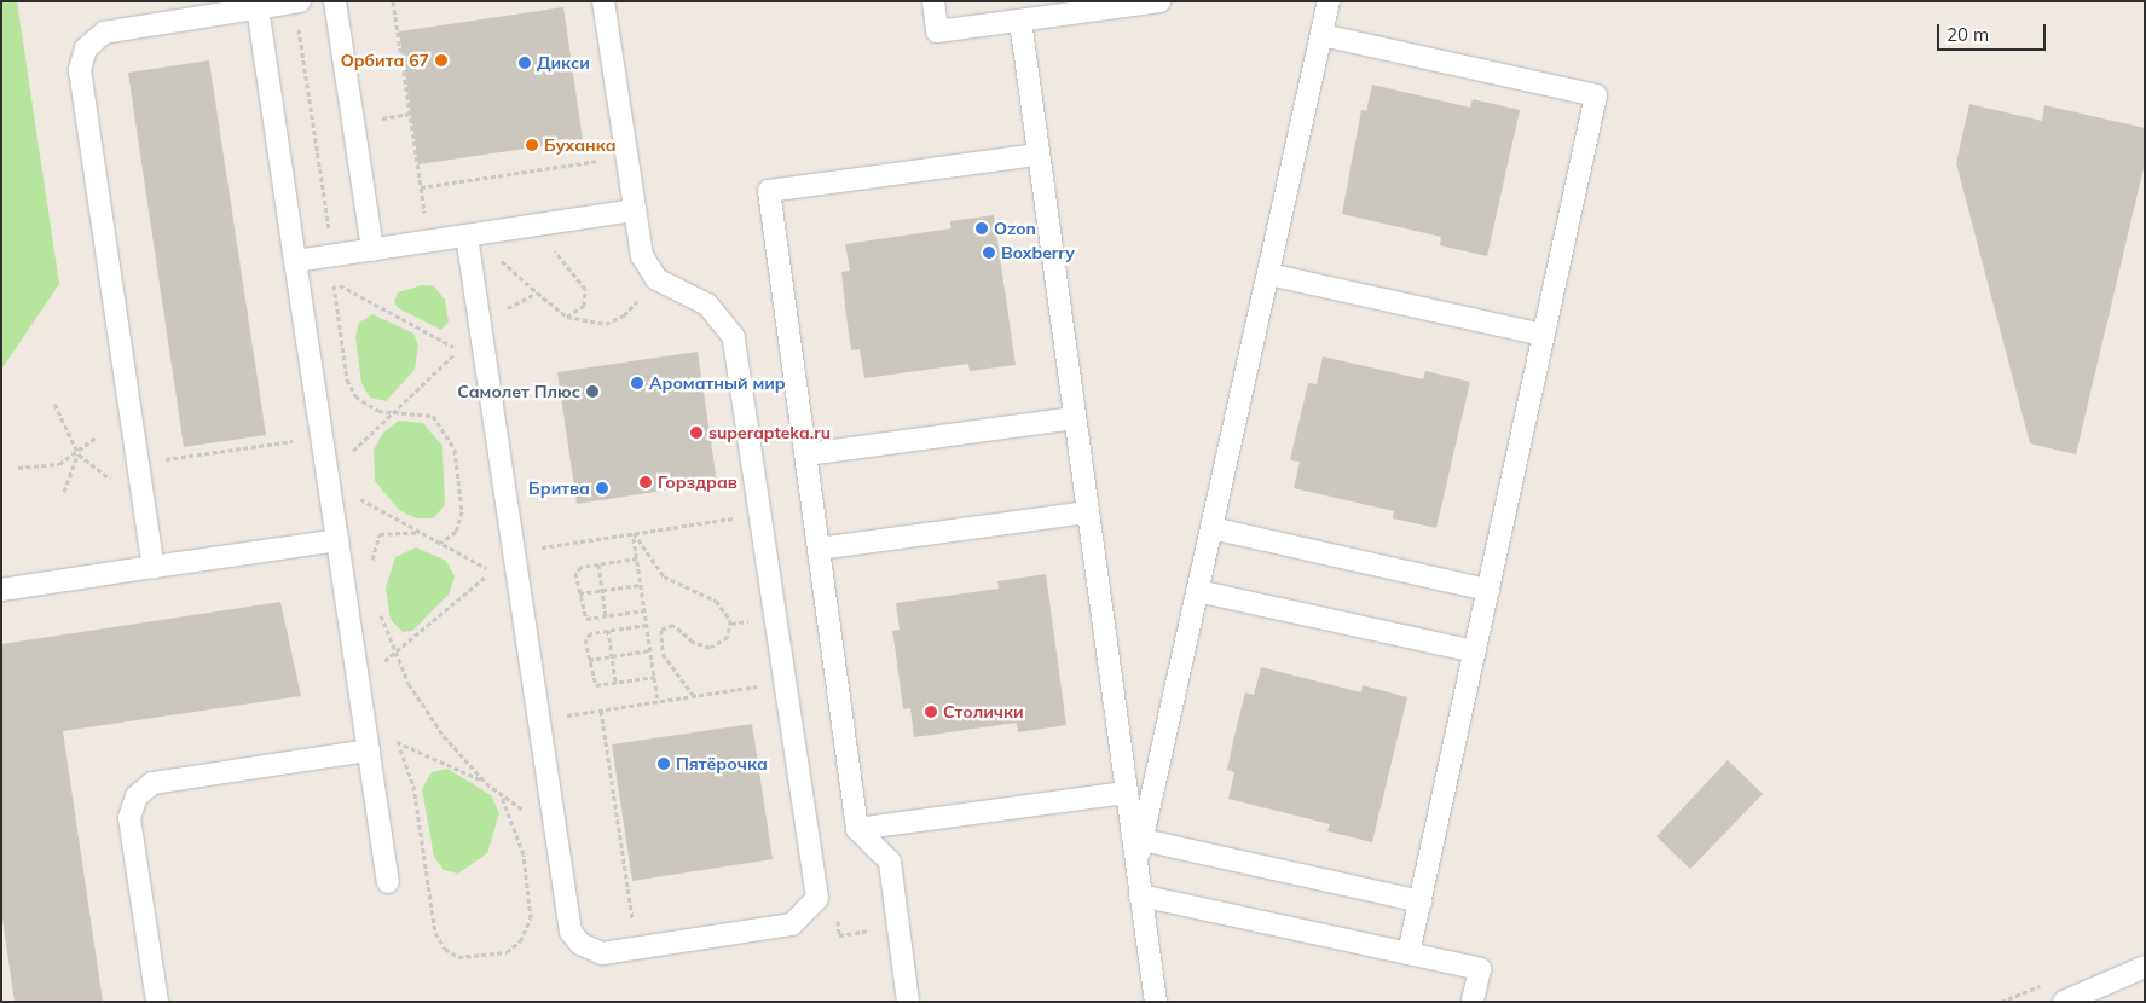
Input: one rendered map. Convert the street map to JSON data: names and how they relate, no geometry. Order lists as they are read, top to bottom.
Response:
{
  "places": [
    "Орбита 67",
    "Дикси",
    "Буханка",
    "Ozon",
    "Boxberry",
    "Ароматный мир",
    "Самолет Плюс",
    "superapteka.ru",
    "Горздрав",
    "Бритва",
    "Столички",
    "Пятёрочка"
  ],
  "scale_bar": "20 m"
}
